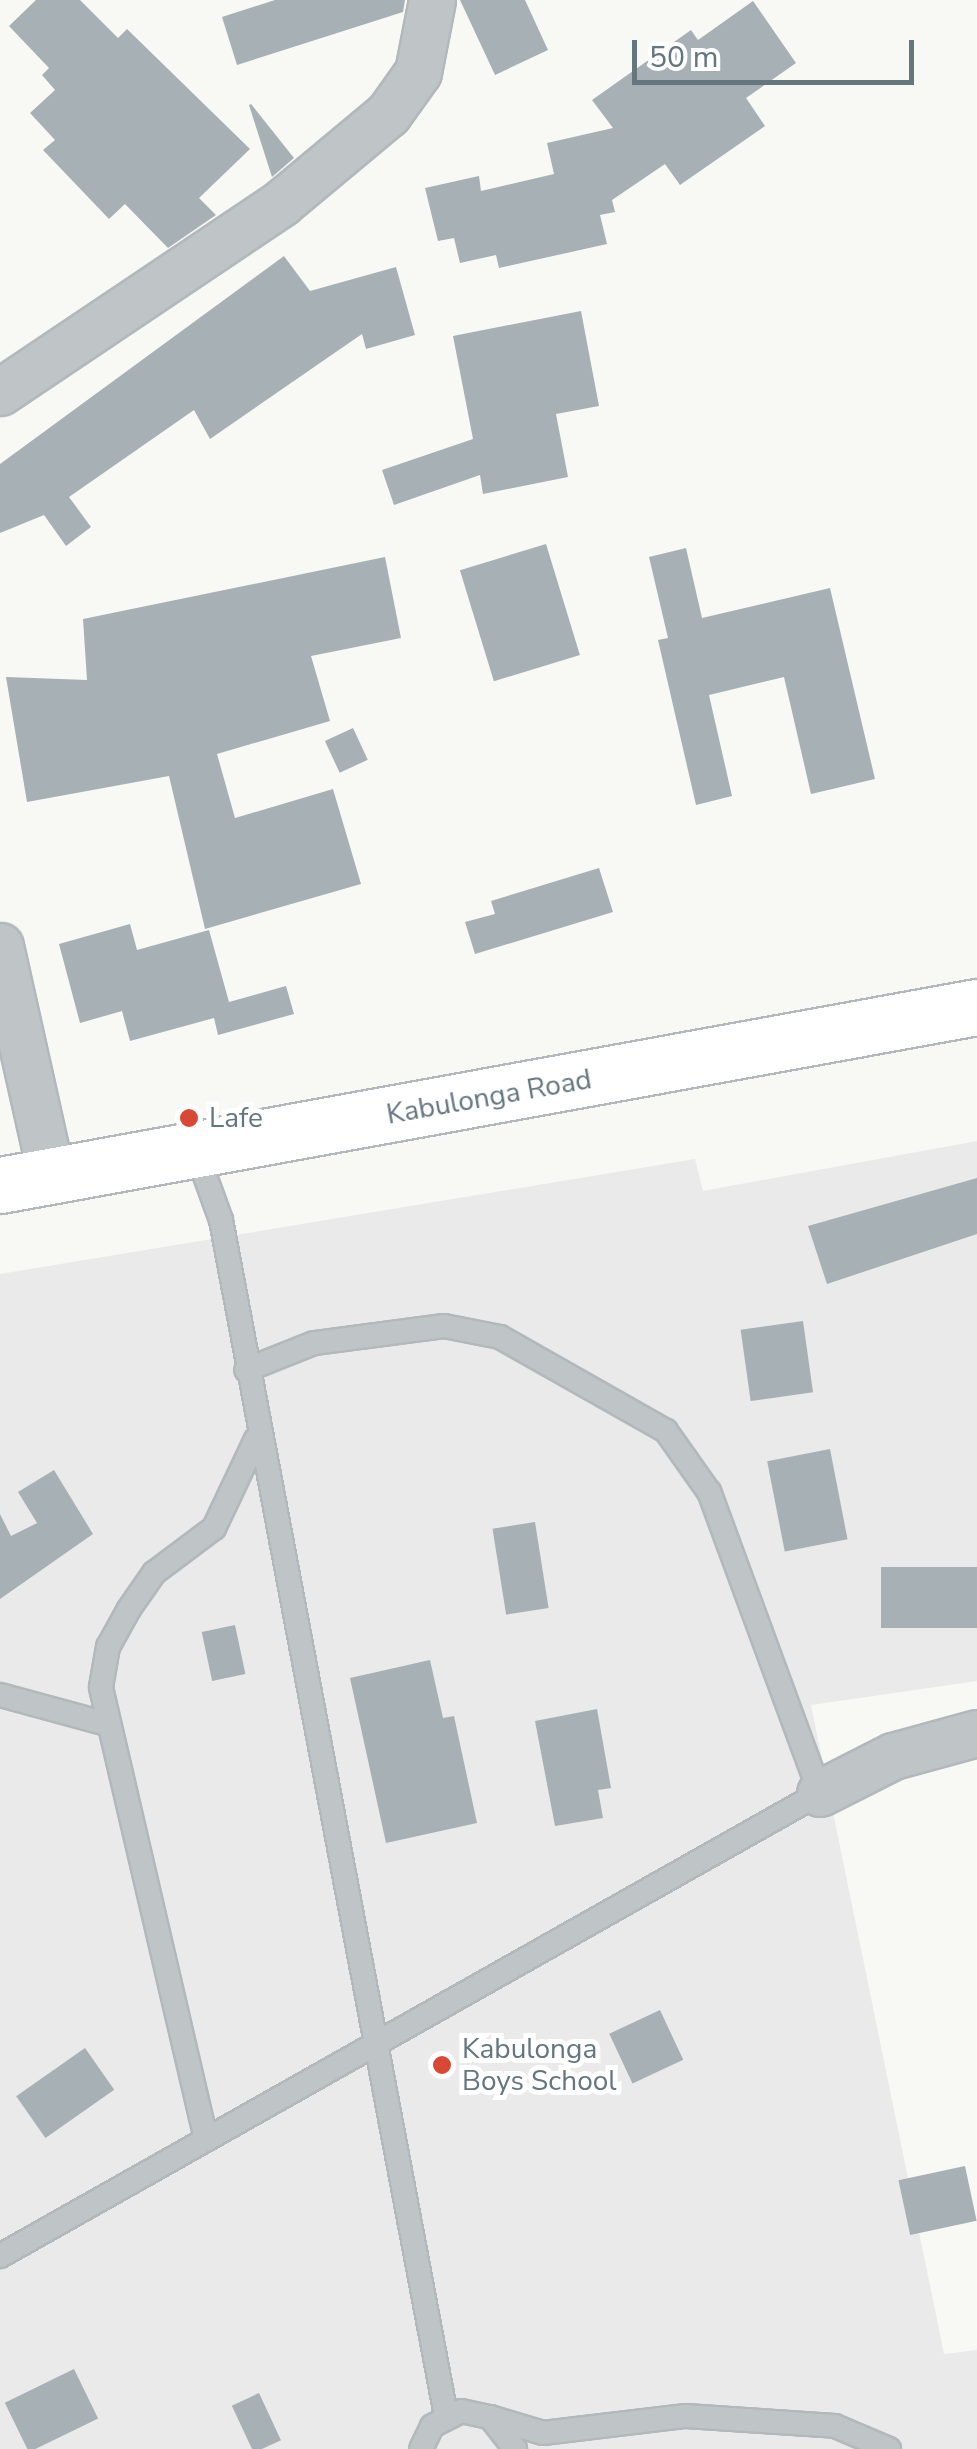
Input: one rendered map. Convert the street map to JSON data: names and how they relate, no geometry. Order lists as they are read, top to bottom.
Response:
{
  "streets": {
    "main road": ["Kabulonga Road"]
  },
  "places": ["Lafe", "Kabulonga Boys School"],
  "scale_bar": "50 m"
}
